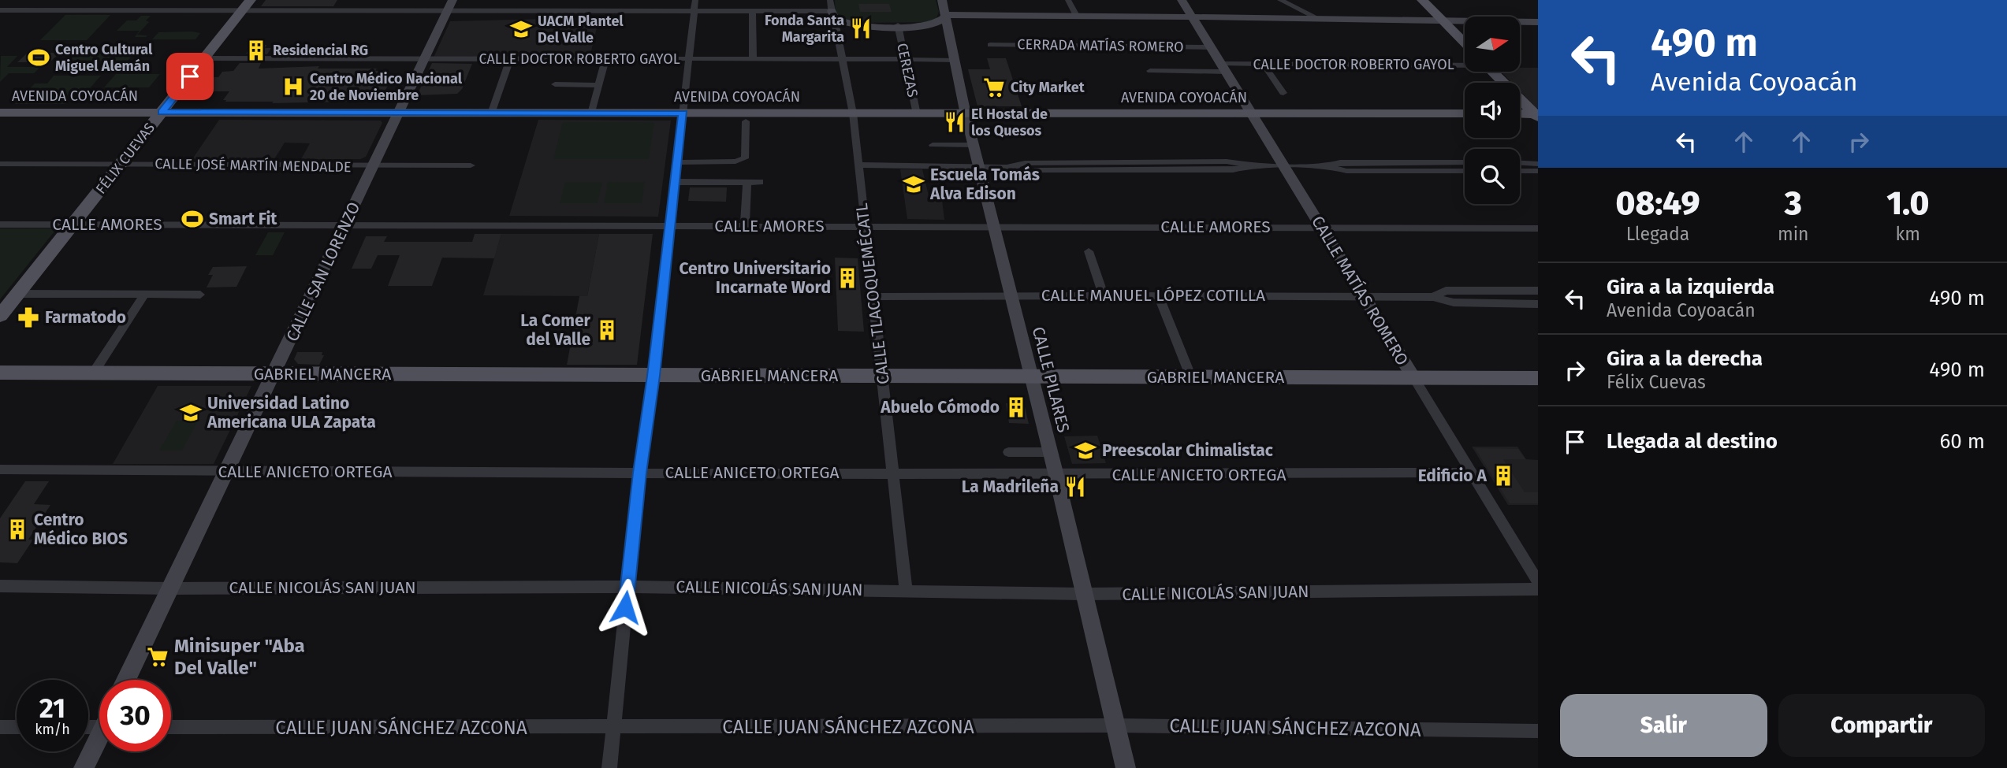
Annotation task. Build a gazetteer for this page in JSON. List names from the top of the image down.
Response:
{
  "streets": {
    "main road": ["AVENIDA COYOACÁN", "FÉLIX CUEVAS", "GABRIEL MANCERA"],
    "street": [
      "CERRADA MATÍAS ROMERO",
      "CALLE DOCTOR ROBERTO GAYOL",
      "CEREZAS",
      "CALLE JOSÉ MARTÍN MENDALDE",
      "CALLE AMORES",
      "CALLE SAN LORENZO",
      "CALLE MATÍAS ROMERO",
      "CALLE TLACOQUEMÉCATL",
      "CALLE MANUEL LÓPEZ COTILLA",
      "CALLE PILARES",
      "CALLE ANICETO ORTEGA",
      "CALLE NICOLÁS SAN JUAN",
      "CALLE JUAN SÁNCHEZ AZCONA"
    ]
  },
  "crossings": [
    ["CERRADA MATÍAS ROMERO", "CALLE MATÍAS ROMERO"],
    ["CALLE DOCTOR ROBERTO GAYOL", "CEREZAS"],
    ["CALLE DOCTOR ROBERTO GAYOL", "FÉLIX CUEVAS"],
    ["CALLE DOCTOR ROBERTO GAYOL", "CALLE SAN LORENZO"],
    ["CALLE DOCTOR ROBERTO GAYOL", "CALLE MATÍAS ROMERO"],
    ["CALLE DOCTOR ROBERTO GAYOL", "CALLE TLACOQUEMÉCATL"],
    ["CALLE DOCTOR ROBERTO GAYOL", "CALLE PILARES"],
    ["CEREZAS", "AVENIDA COYOACÁN"],
    ["AVENIDA COYOACÁN", "FÉLIX CUEVAS"],
    ["AVENIDA COYOACÁN", "CALLE SAN LORENZO"],
    ["AVENIDA COYOACÁN", "CALLE MATÍAS ROMERO"],
    ["AVENIDA COYOACÁN", "CALLE TLACOQUEMÉCATL"],
    ["AVENIDA COYOACÁN", "CALLE PILARES"],
    ["FÉLIX CUEVAS", "CALLE JOSÉ MARTÍN MENDALDE"],
    ["FÉLIX CUEVAS", "CALLE AMORES"],
    ["CALLE JOSÉ MARTÍN MENDALDE", "CALLE SAN LORENZO"],
    ["CALLE AMORES", "CALLE SAN LORENZO"],
    ["CALLE AMORES", "CALLE MATÍAS ROMERO"],
    ["CALLE AMORES", "CALLE TLACOQUEMÉCATL"],
    ["CALLE AMORES", "CALLE PILARES"],
    ["CALLE SAN LORENZO", "GABRIEL MANCERA"],
    ["CALLE SAN LORENZO", "CALLE ANICETO ORTEGA"],
    ["CALLE SAN LORENZO", "CALLE NICOLÁS SAN JUAN"],
    ["CALLE MATÍAS ROMERO", "CALLE MANUEL LÓPEZ COTILLA"],
    ["CALLE MATÍAS ROMERO", "GABRIEL MANCERA"],
    ["CALLE MATÍAS ROMERO", "CALLE ANICETO ORTEGA"],
    ["CALLE TLACOQUEMÉCATL", "CALLE MANUEL LÓPEZ COTILLA"],
    ["CALLE TLACOQUEMÉCATL", "GABRIEL MANCERA"],
    ["CALLE TLACOQUEMÉCATL", "CALLE ANICETO ORTEGA"],
    ["CALLE TLACOQUEMÉCATL", "CALLE NICOLÁS SAN JUAN"],
    ["CALLE MANUEL LÓPEZ COTILLA", "CALLE PILARES"],
    ["GABRIEL MANCERA", "CALLE PILARES"],
    ["CALLE PILARES", "CALLE ANICETO ORTEGA"],
    ["CALLE PILARES", "CALLE NICOLÁS SAN JUAN"],
    ["CALLE PILARES", "CALLE JUAN SÁNCHEZ AZCONA"]
  ],
  "places": {
    "restaurant": ["Fonda Santa Margarita", "El Hostal de los Quesos", "La Madrileña"],
    "school or university": [
      "UACM Plantel Del Valle",
      "Escuela Tomás Alva Edison",
      "Universidad Latino Americana ULA Zapata",
      "Preescolar Chimalistac"
    ],
    "building": [
      "Residencial RG",
      "Centro Universitario Incarnate Word",
      "La Comer del Valle",
      "Abuelo Cómodo",
      "Edificio A",
      "Centro Médico BIOS"
    ],
    "sports": ["Centro Cultural Miguel Alemán", "Smart Fit"],
    "hospital": ["Centro Médico Nacional 20 de Noviembre"],
    "supermarket": ["City Market", "Minisuper \"Aba Del Valle\""],
    "pharmacy": ["Farmatodo"]
  },
  "north": "right",
  "page": {
    "turn": ["490 m", "Avenida Coyoacán"],
    "eta": [
      "08:49",
      "Llegada",
      "3",
      "min",
      "1.0",
      "km"
    ],
    "list": [
      {
        "name": "Gira a la izquierda",
        "note": "Avenida Coyoacán",
        "value": "490 m"
      },
      {
        "name": "Gira a la derecha",
        "note": "Félix Cuevas",
        "value": "490 m"
      },
      {
        "name": "Llegada al destino",
        "value": "60 m"
      }
    ],
    "speed": "21 km/h",
    "limit": "30",
    "buttons": ["Salir", "Compartir"]
  }
}
